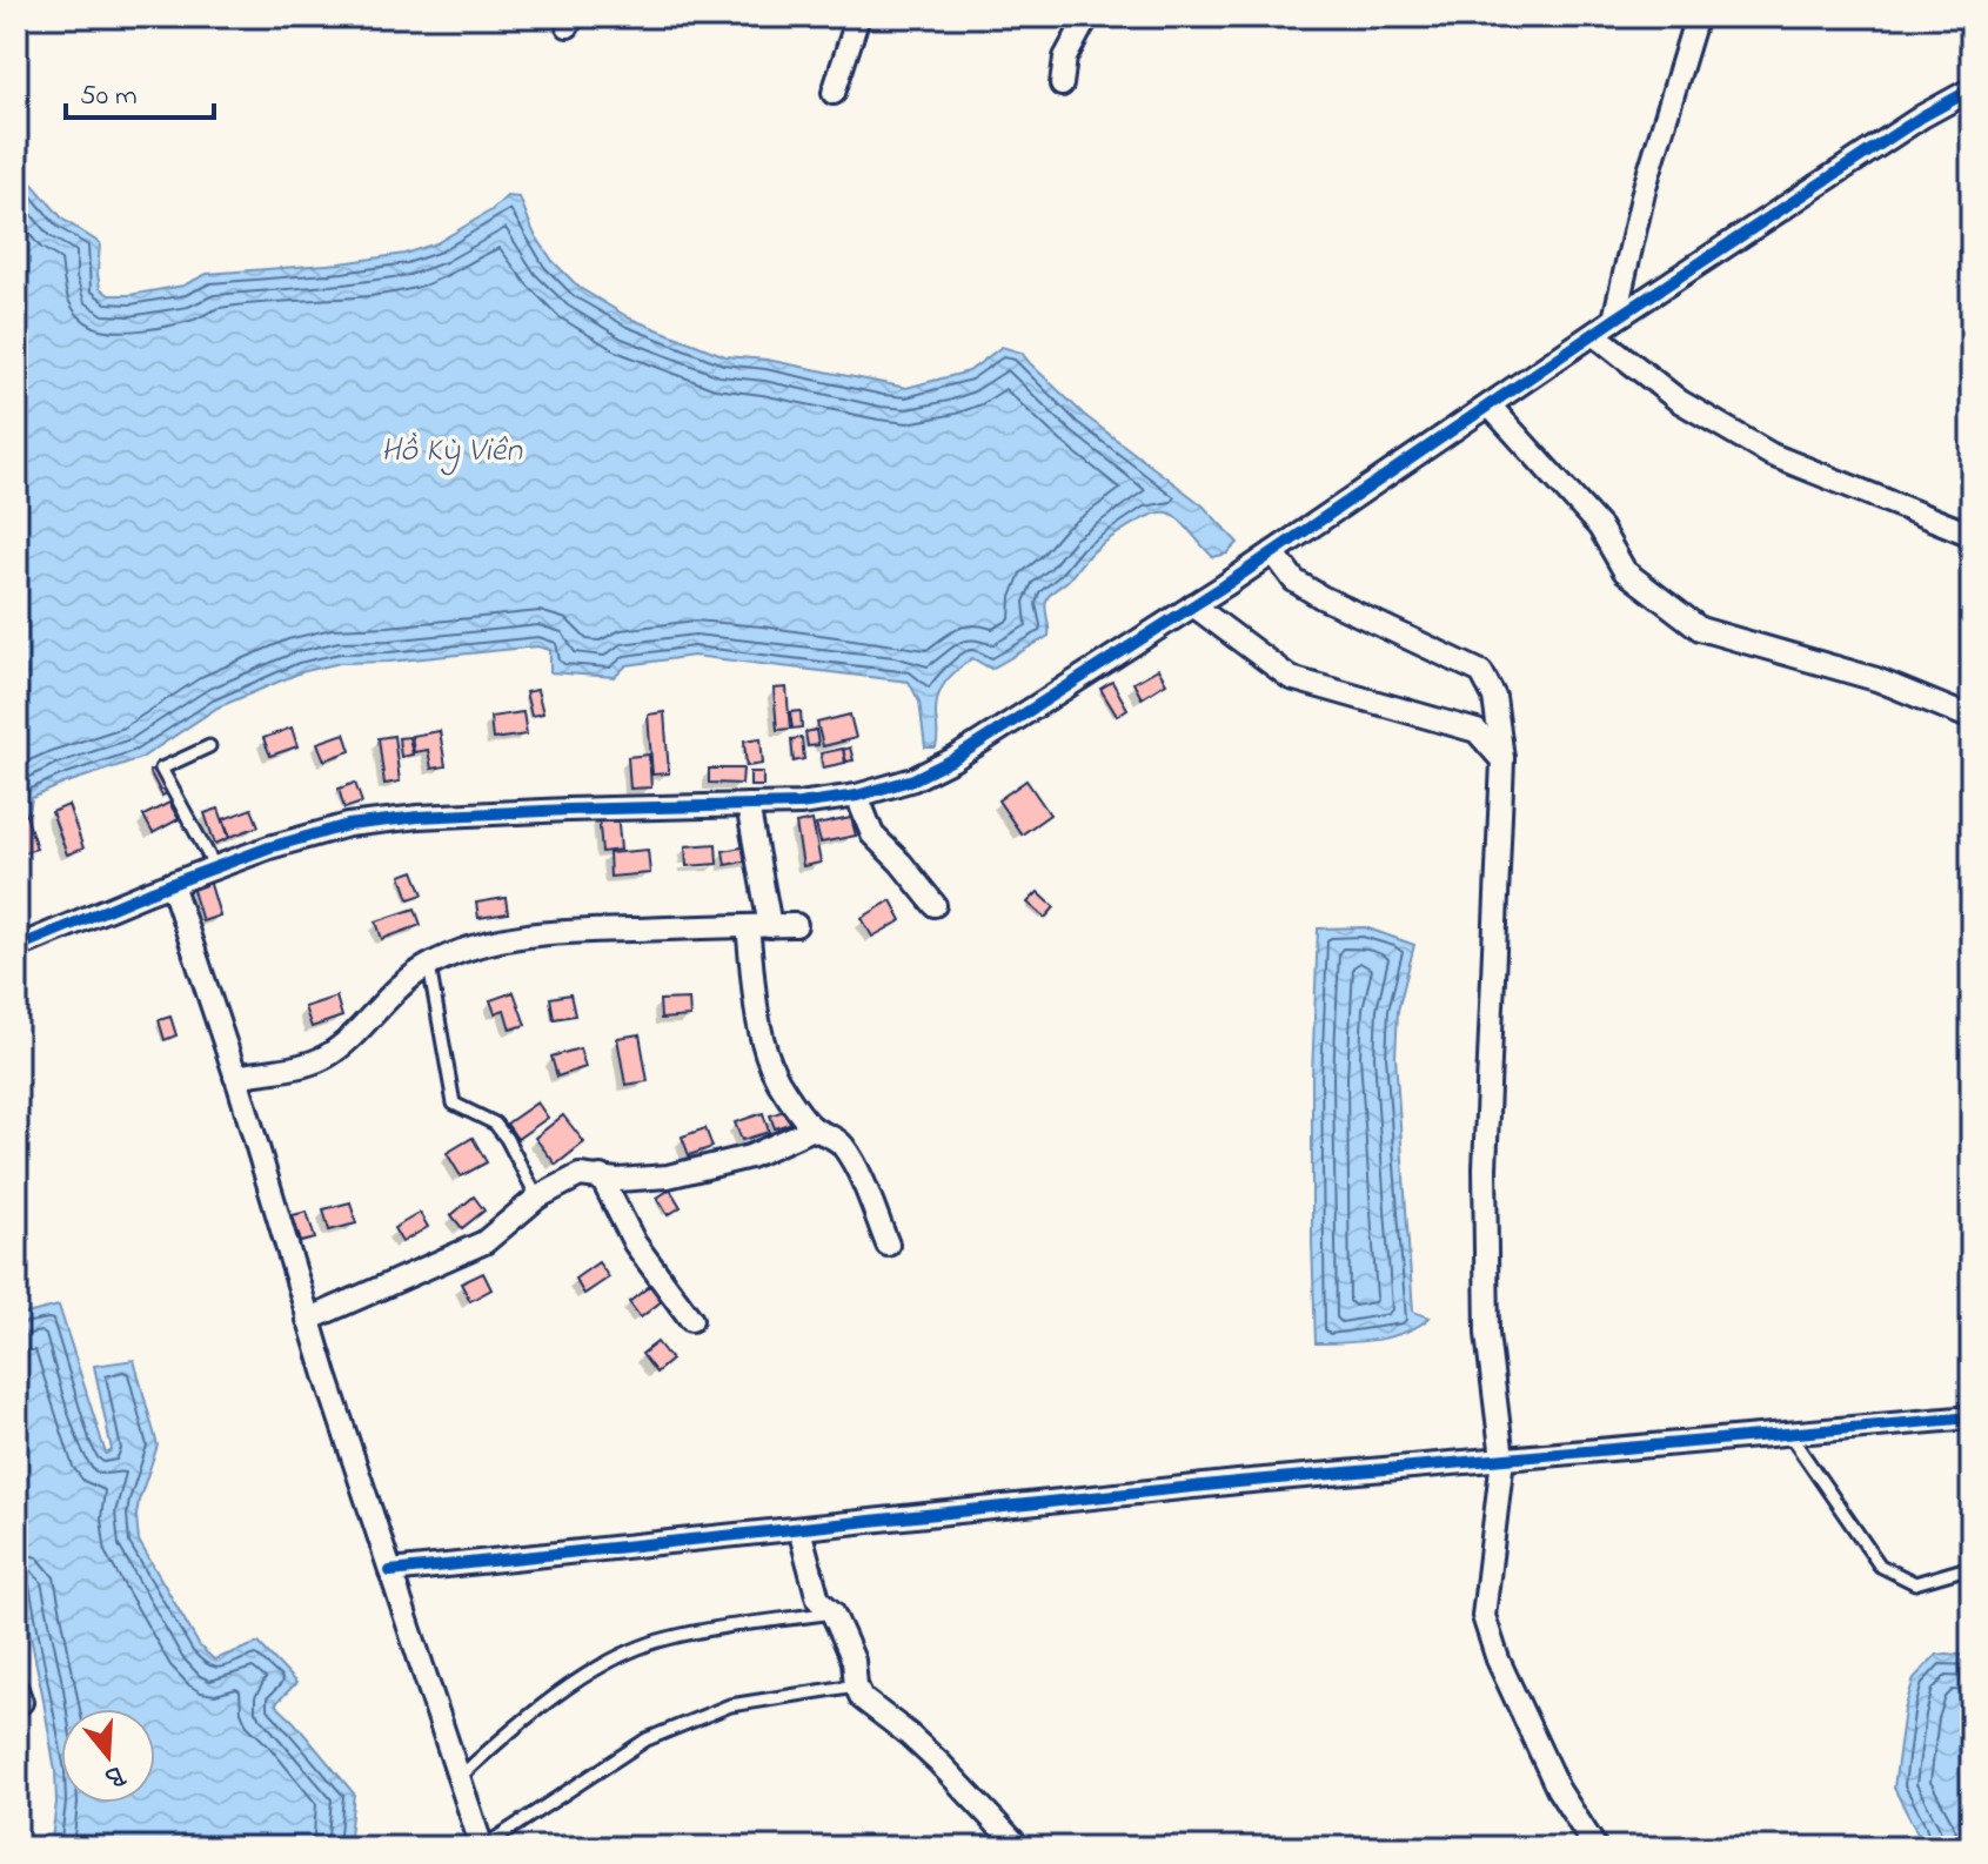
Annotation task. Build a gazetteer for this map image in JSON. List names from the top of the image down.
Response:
{
  "water": ["Hồ Kỳ Viên"],
  "scale_bar": "50 m",
  "north": "bottom"
}
